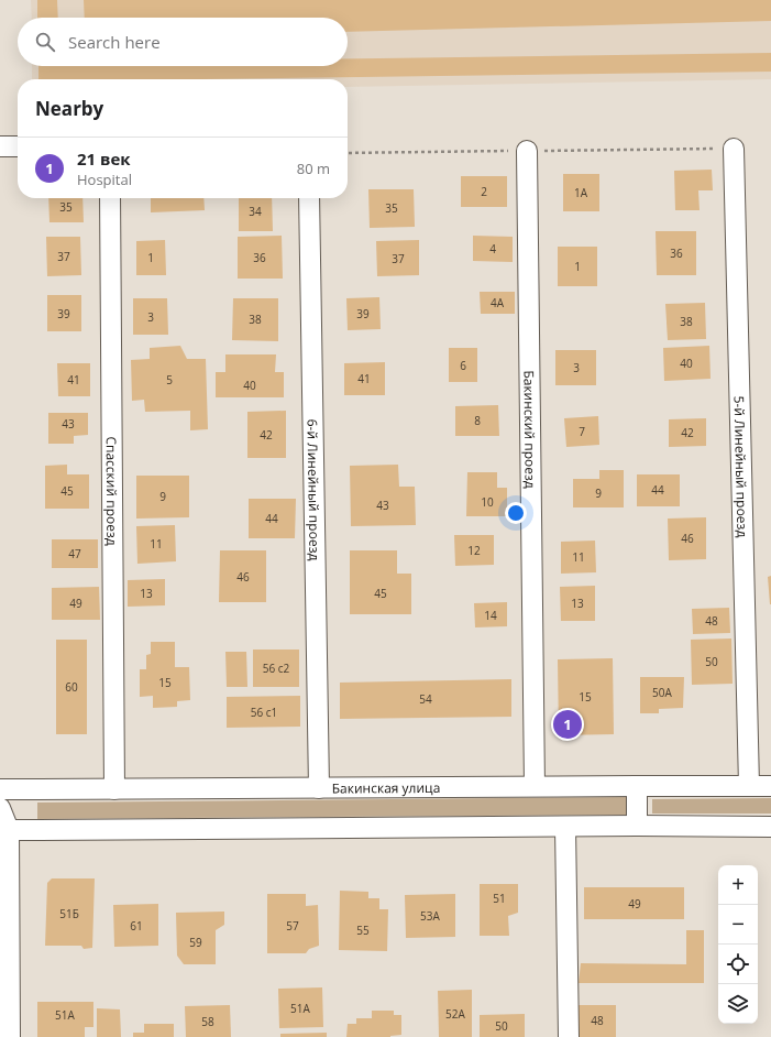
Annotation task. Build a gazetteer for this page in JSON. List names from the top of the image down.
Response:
{
  "streets": {
    "street": [
      "Бакинский проезд",
      "5-й Линейный проезд",
      "6-й Линейный проезд",
      "Спасский проезд",
      "Бакинская улица"
    ]
  },
  "crossings": [
    ["Бакинский проезд", "Бакинская улица"],
    ["5-й Линейный проезд", "Бакинская улица"],
    ["6-й Линейный проезд", "Бакинская улица"],
    ["Спасский проезд", "Бакинская улица"]
  ],
  "house_numbers": [
    "2",
    "1А",
    "35",
    "35",
    "34",
    "4",
    "36",
    "37",
    "1",
    "36",
    "37",
    "1",
    "4А",
    "39",
    "39",
    "3",
    "38",
    "38",
    "40",
    "6",
    "3",
    "41",
    "41",
    "5",
    "40",
    "8",
    "43",
    "7",
    "42",
    "42",
    "44",
    "45",
    "9",
    "9",
    "10",
    "43",
    "44",
    "46",
    "11",
    "12",
    "47",
    "11",
    "46",
    "13",
    "45",
    "49",
    "13",
    "14",
    "48",
    "50",
    "56 с2",
    "15",
    "60",
    "50А",
    "15",
    "54",
    "56 с1",
    "51",
    "49",
    "51Б",
    "53А",
    "61",
    "57",
    "55",
    "59",
    "51А",
    "52А",
    "51А",
    "48",
    "58",
    "50"
  ],
  "page": {
    "search": "Search here",
    "heading": "Nearby",
    "list": [
      {
        "mark": "1",
        "name": "21 век",
        "note": "Hospital",
        "value": "80 m"
      }
    ],
    "pins": "1",
    "map_buttons": ["+", "−"]
  }
}
